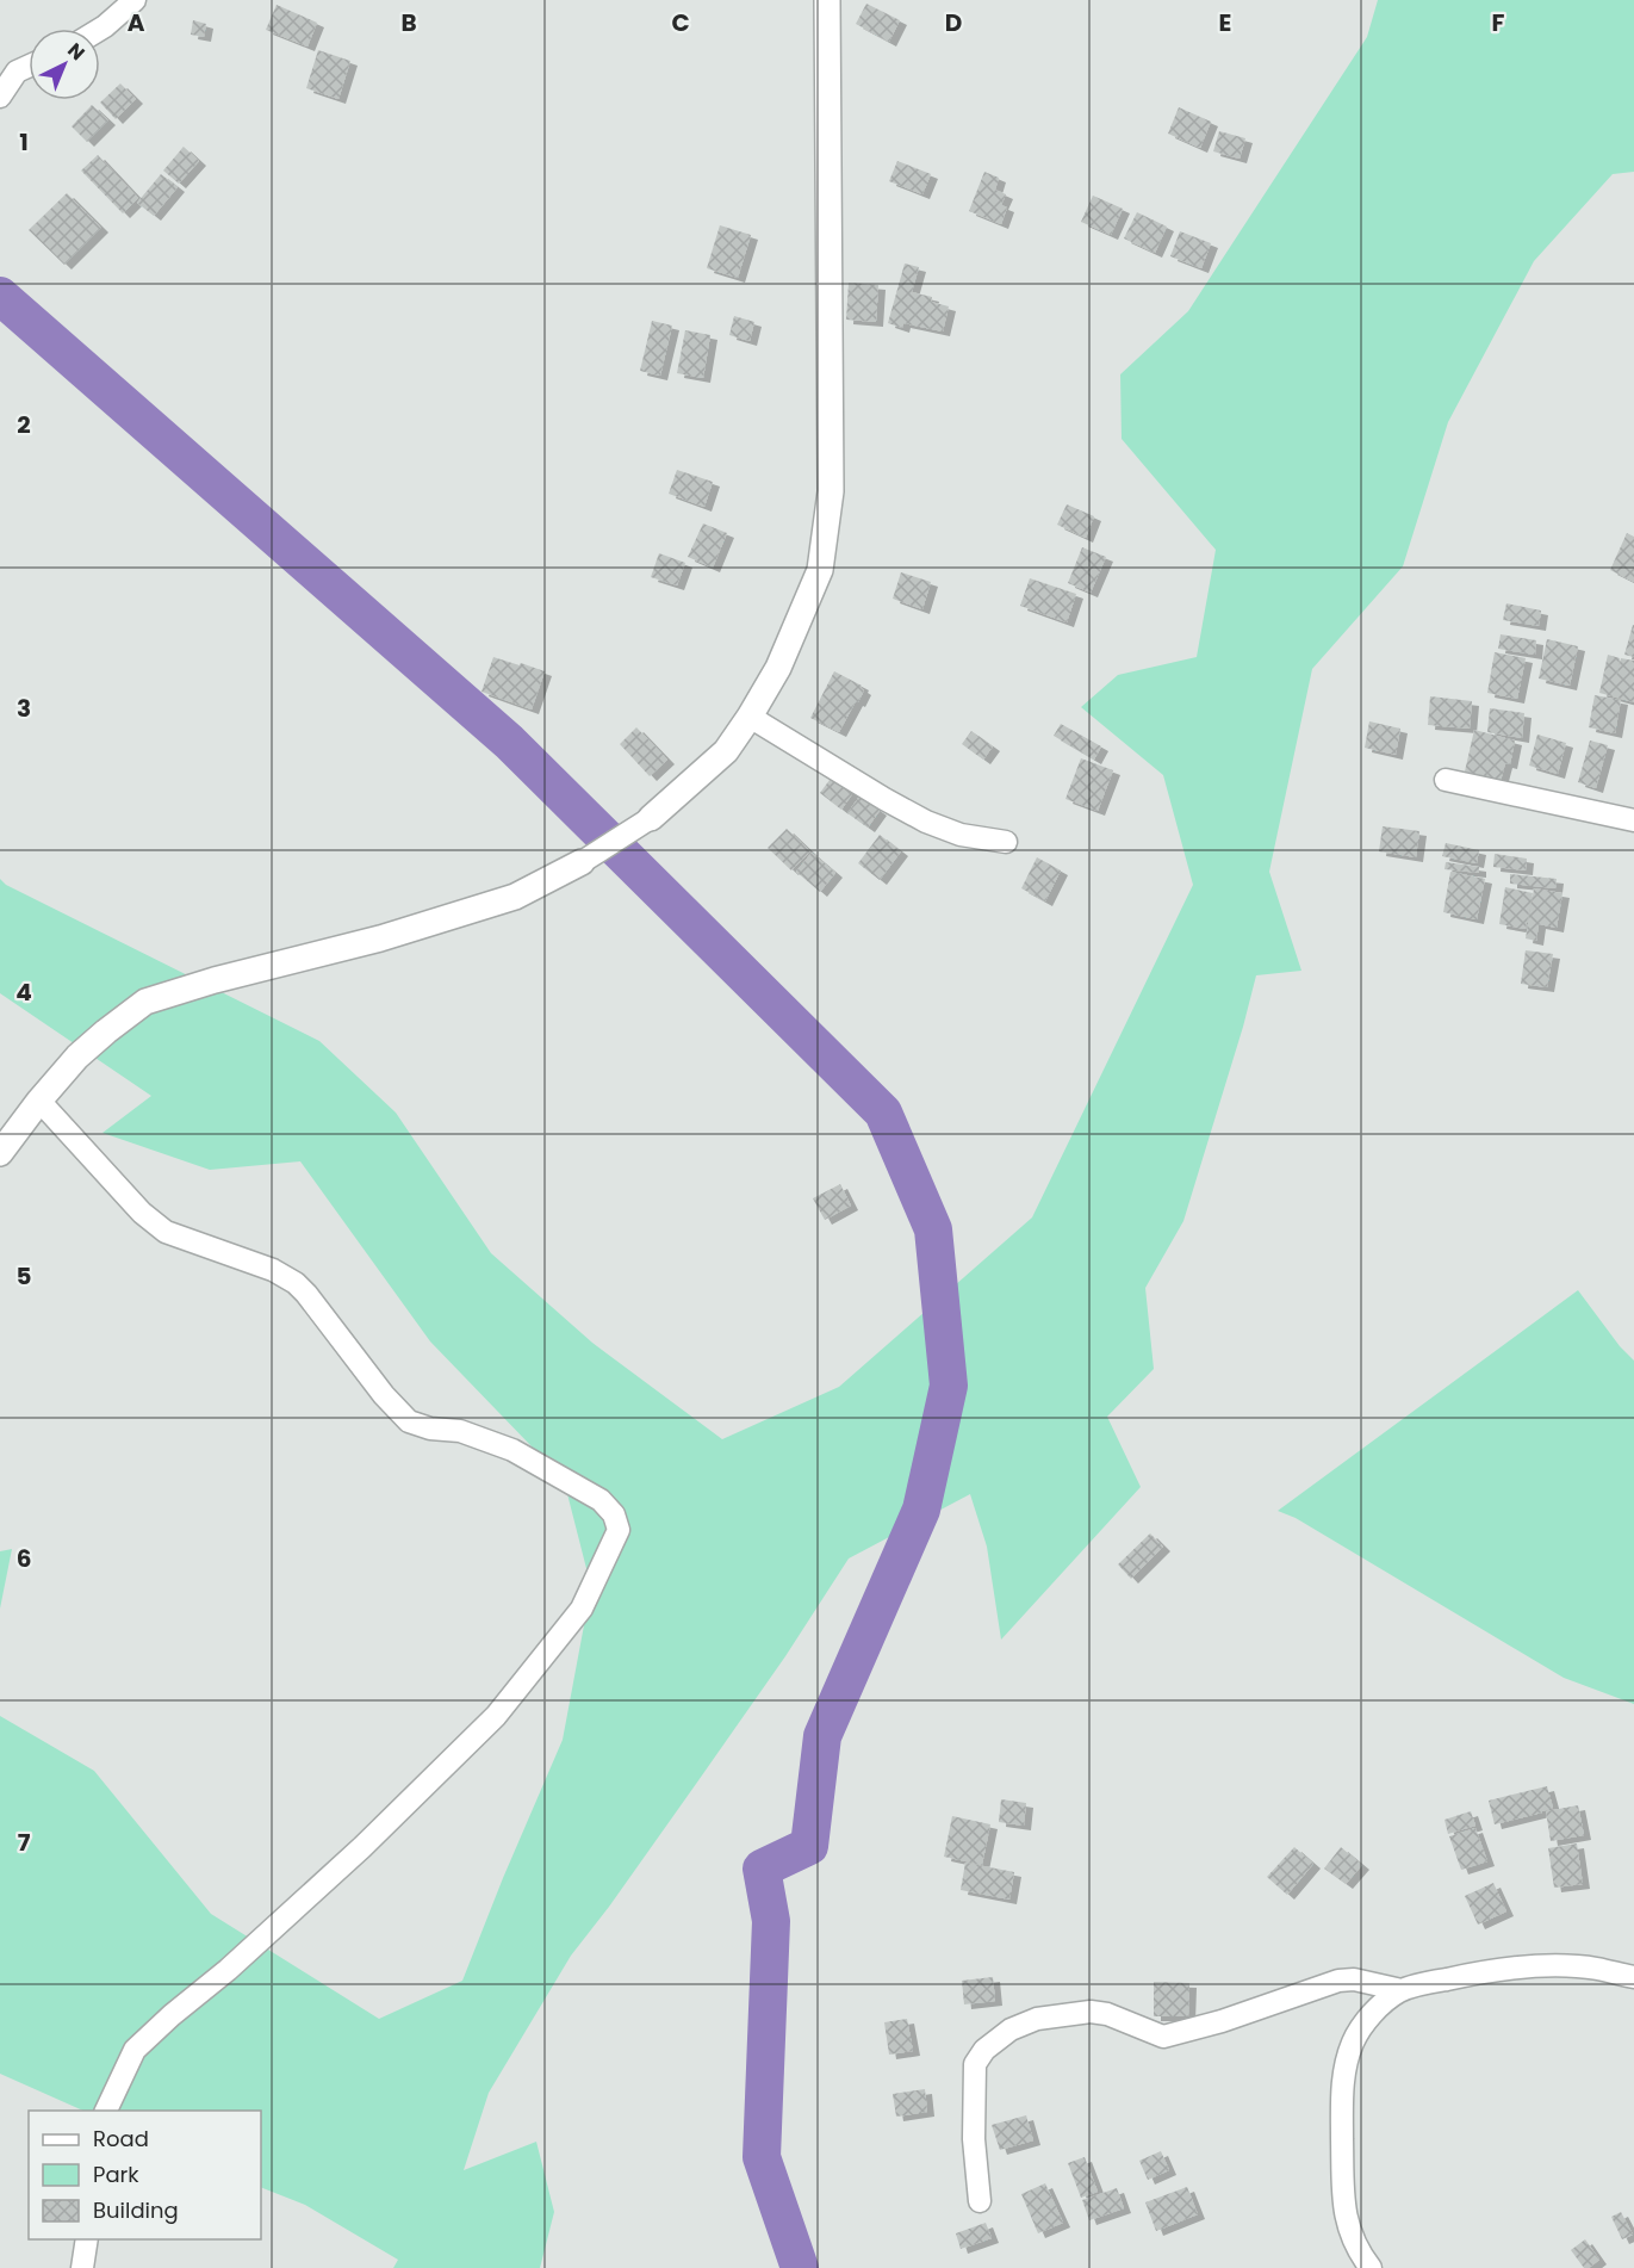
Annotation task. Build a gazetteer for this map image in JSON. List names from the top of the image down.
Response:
{
  "legend": ["Road", "Park", "Building"],
  "north": "top right",
  "grid": {
    "columns": [
      "A",
      "B",
      "C",
      "D",
      "E",
      "F"
    ],
    "rows": [
      "1",
      "2",
      "3",
      "4",
      "5",
      "6",
      "7"
    ]
  }
}
